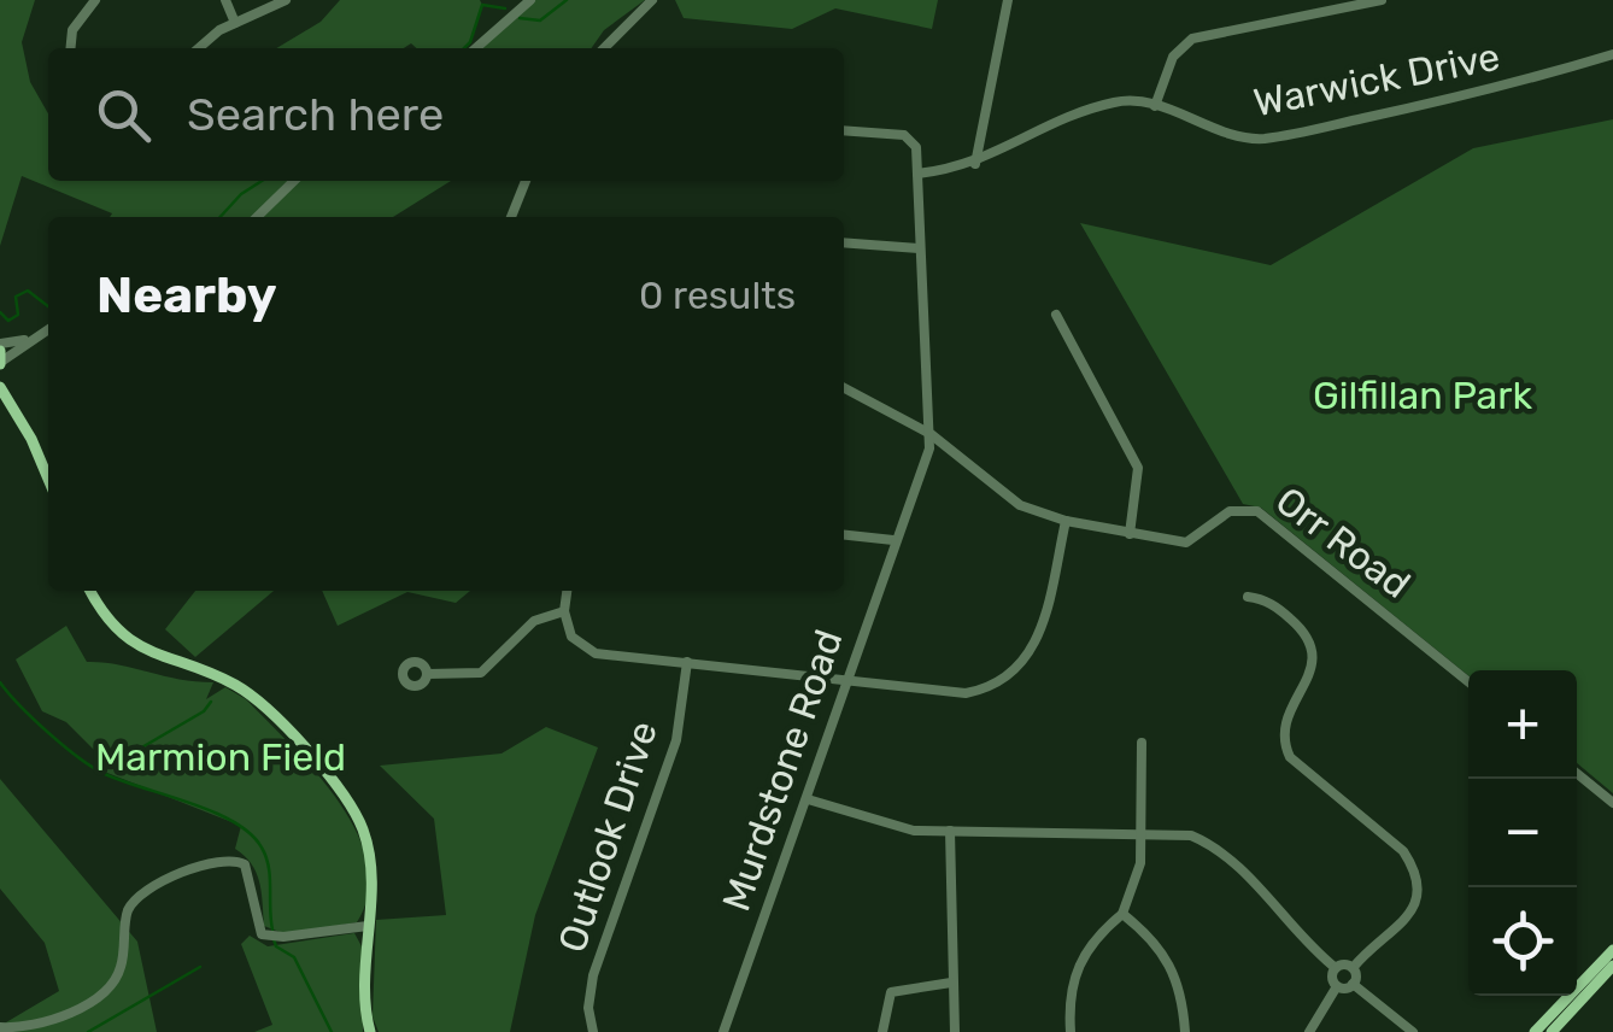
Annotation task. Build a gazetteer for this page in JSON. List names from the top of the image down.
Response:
{
  "streets": {
    "street": [
      "Warwick Drive",
      "Orr Road",
      "Murdstone Road",
      "Outlook Drive"
    ]
  },
  "crossings": [
    ["Warwick Drive", "Murdstone Road"],
    ["Orr Road", "Murdstone Road"]
  ],
  "parks": ["Gilfillan Park", "Marmion Field"],
  "page": {
    "search": "Search here",
    "heading": ["Nearby", "0 results"],
    "map_buttons": ["+", "−"]
  }
}
